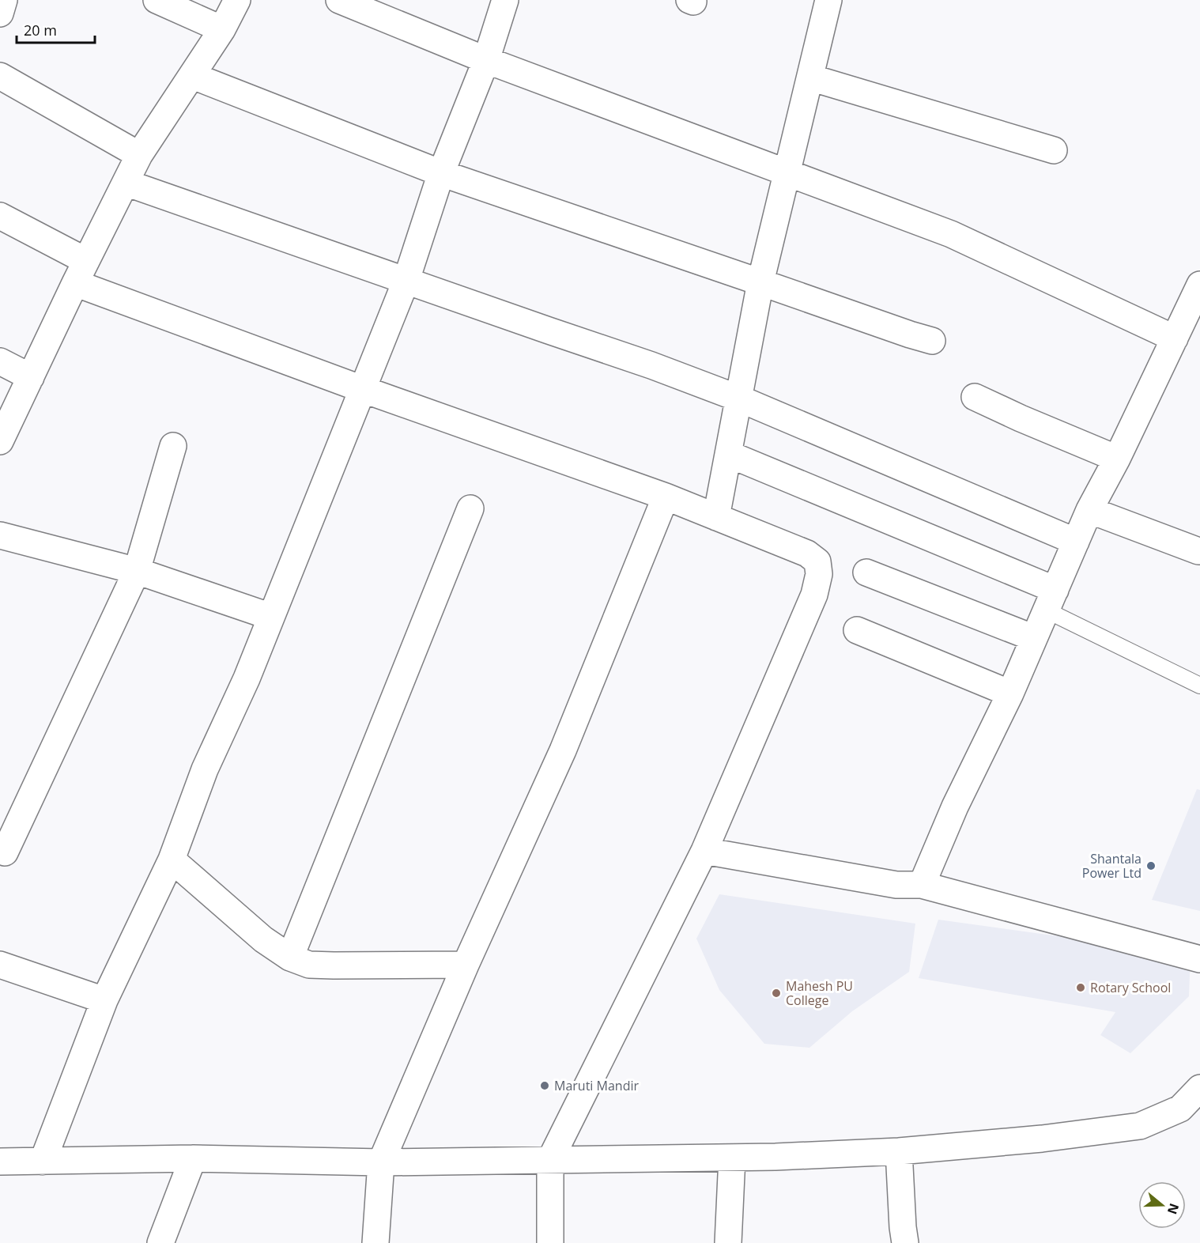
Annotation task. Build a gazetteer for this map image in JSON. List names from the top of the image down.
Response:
{
  "places": [
    "Shantala Power Ltd",
    "Rotary School",
    "Mahesh PU College",
    "Maruti Mandir"
  ],
  "scale_bar": "20 m",
  "north": "right"
}
